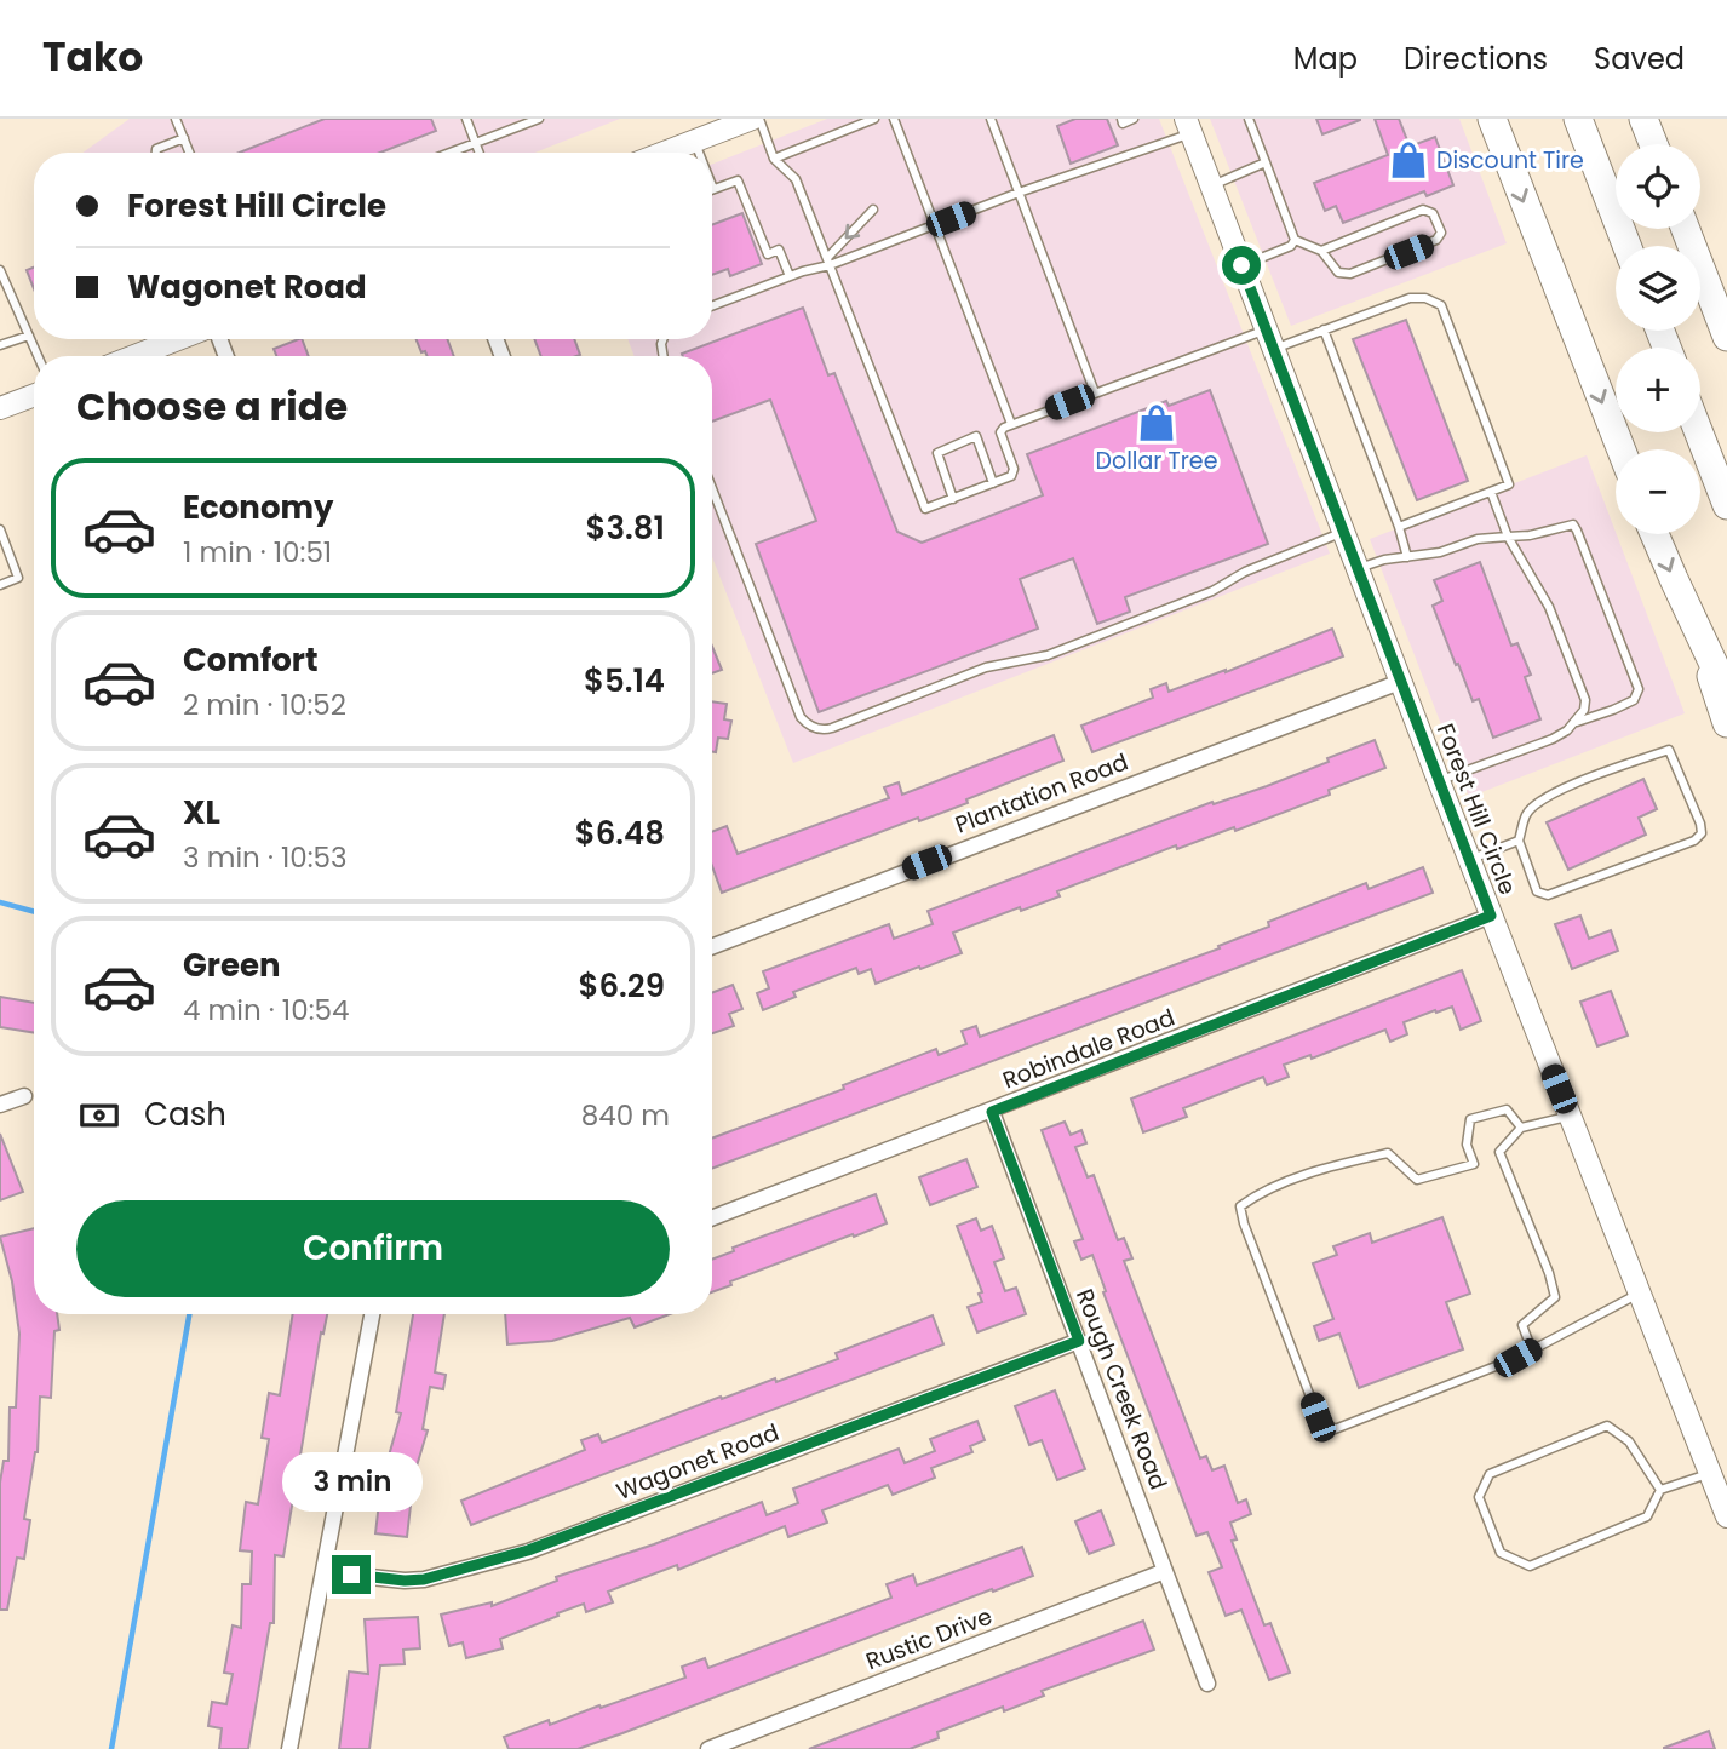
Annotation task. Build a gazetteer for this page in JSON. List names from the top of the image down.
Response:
{
  "streets": {
    "street": [
      "Plantation Road",
      "Forest Hill Circle",
      "Robindale Road",
      "Rough Creek Road",
      "Wagonet Road",
      "Rustic Drive"
    ]
  },
  "crossings": [
    ["Plantation Road", "Forest Hill Circle"],
    ["Forest Hill Circle", "Robindale Road"],
    ["Robindale Road", "Rough Creek Road"],
    ["Rough Creek Road", "Wagonet Road"],
    ["Rough Creek Road", "Rustic Drive"]
  ],
  "places": {
    "shop": ["Discount Tire", "Dollar Tree"]
  },
  "page": {
    "header": "Tako",
    "nav": ["Map", "Directions", "Saved"],
    "map_buttons": ["+", "−"],
    "banner": ["Forest Hill Circle", "Wagonet Road"],
    "heading": "Choose a ride",
    "list": [
      {
        "name": "Economy",
        "note": "1 min · 10:51",
        "value": "$3.81"
      },
      {
        "name": "Comfort",
        "note": "2 min · 10:52",
        "value": "$5.14"
      },
      {
        "name": "XL",
        "note": "3 min · 10:53",
        "value": "$6.48"
      },
      {
        "name": "Green",
        "note": "4 min · 10:54",
        "value": "$6.29"
      }
    ],
    "pay": ["Cash", "840 m"],
    "buttons": "Confirm",
    "bubble": "3 min"
  }
}
